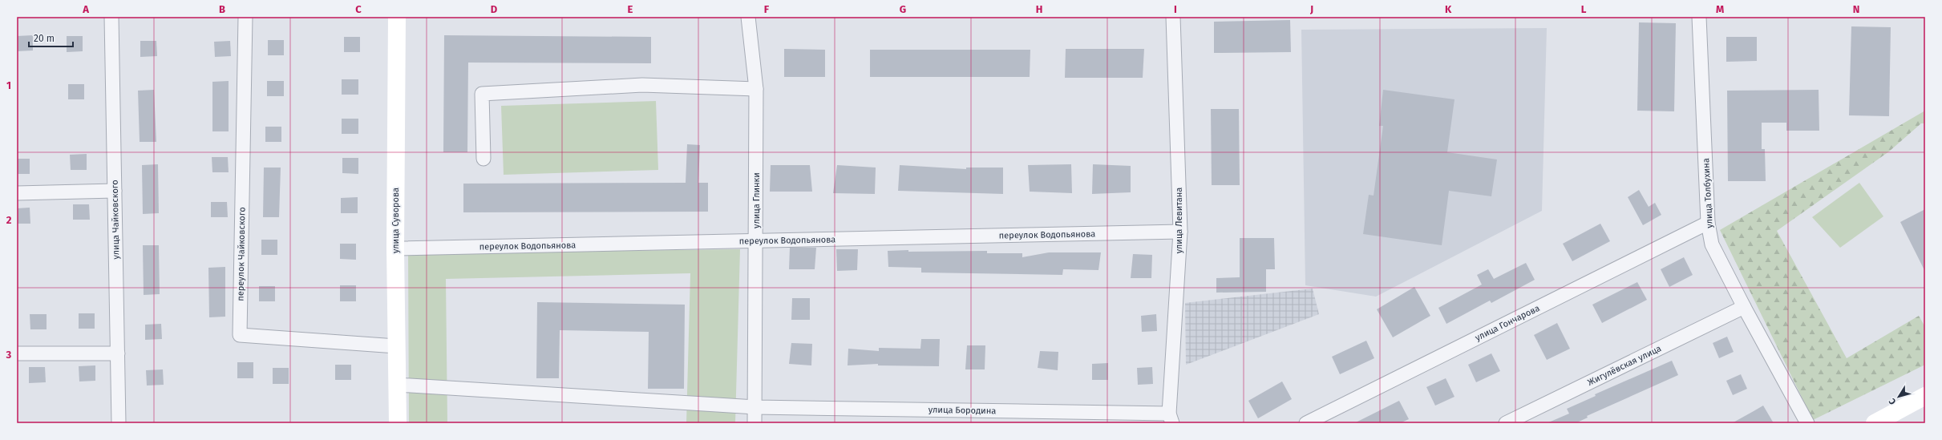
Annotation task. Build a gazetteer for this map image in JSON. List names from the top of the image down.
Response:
{
  "streets": {
    "street": [
      "улица Толбухина",
      "улица Глинки",
      "улица Чайковского",
      "улица Суворова",
      "улица Левитана",
      "переулок Водопьянова",
      "переулок Чайковского",
      "улица Гончарова",
      "Жигулёвская улица",
      "улица Бородина"
    ]
  },
  "crossings": [
    ["улица Толбухина", "улица Гончарова"],
    ["улица Толбухина", "Жигулёвская улица"],
    ["улица Глинки", "переулок Водопьянова"],
    ["улица Глинки", "улица Бородина"],
    ["улица Суворова", "переулок Водопьянова"],
    ["улица Суворова", "переулок Чайковского"],
    ["улица Суворова", "улица Бородина"],
    ["улица Левитана", "переулок Водопьянова"],
    ["улица Левитана", "улица Бородина"]
  ],
  "scale_bar": "20 m",
  "north": "bottom left",
  "grid": {
    "columns": [
      "A",
      "B",
      "C",
      "D",
      "E",
      "F",
      "G",
      "H",
      "I",
      "J",
      "K",
      "L",
      "M",
      "N"
    ],
    "rows": ["1", "2", "3"]
  }
}
